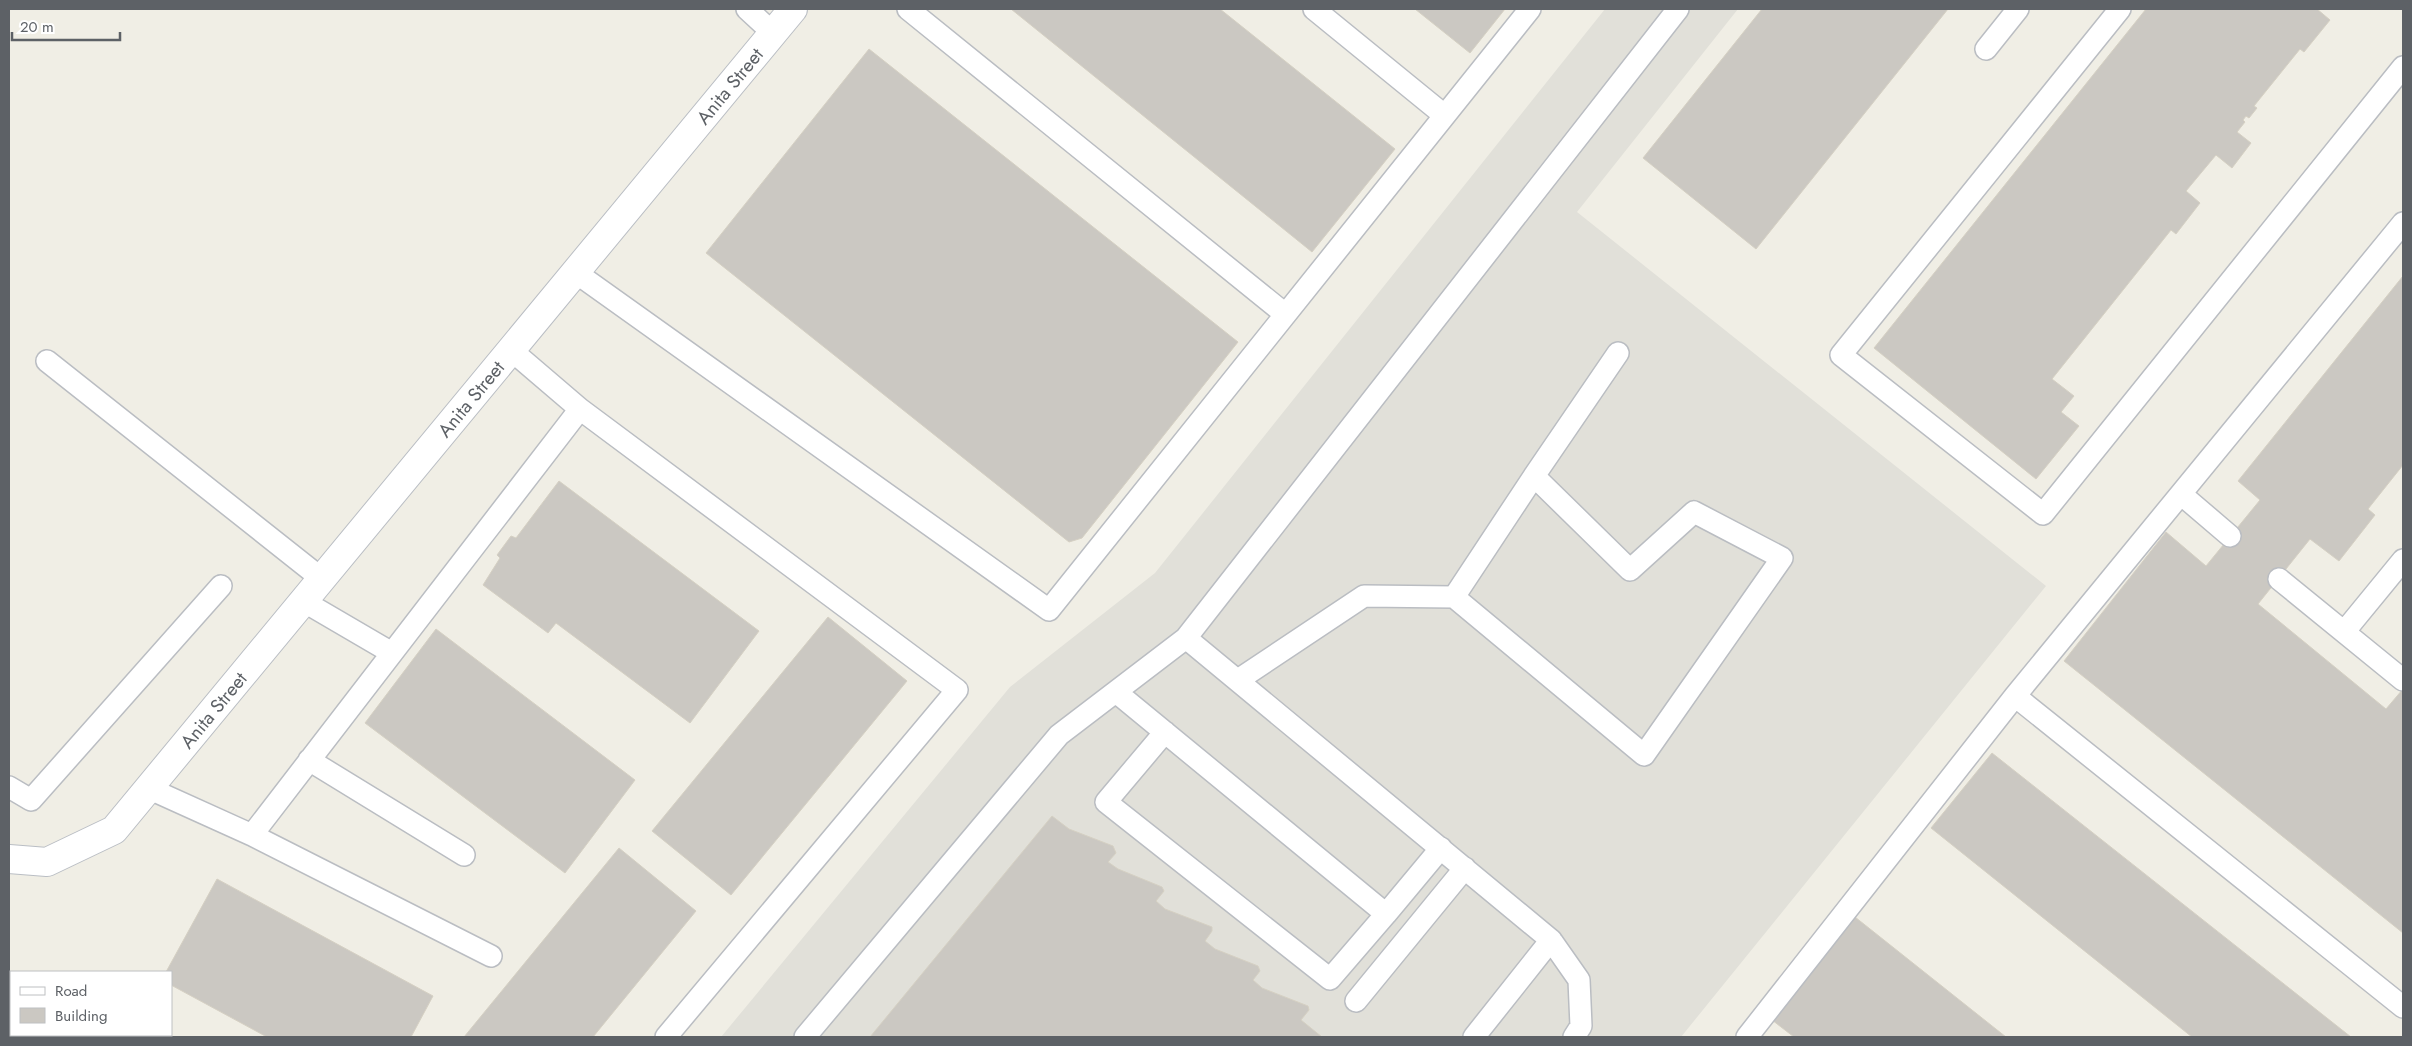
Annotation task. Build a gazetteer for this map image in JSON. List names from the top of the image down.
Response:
{
  "streets": {
    "street": ["Anita Street"]
  },
  "legend": ["Road", "Building"],
  "scale_bar": "20 m"
}
